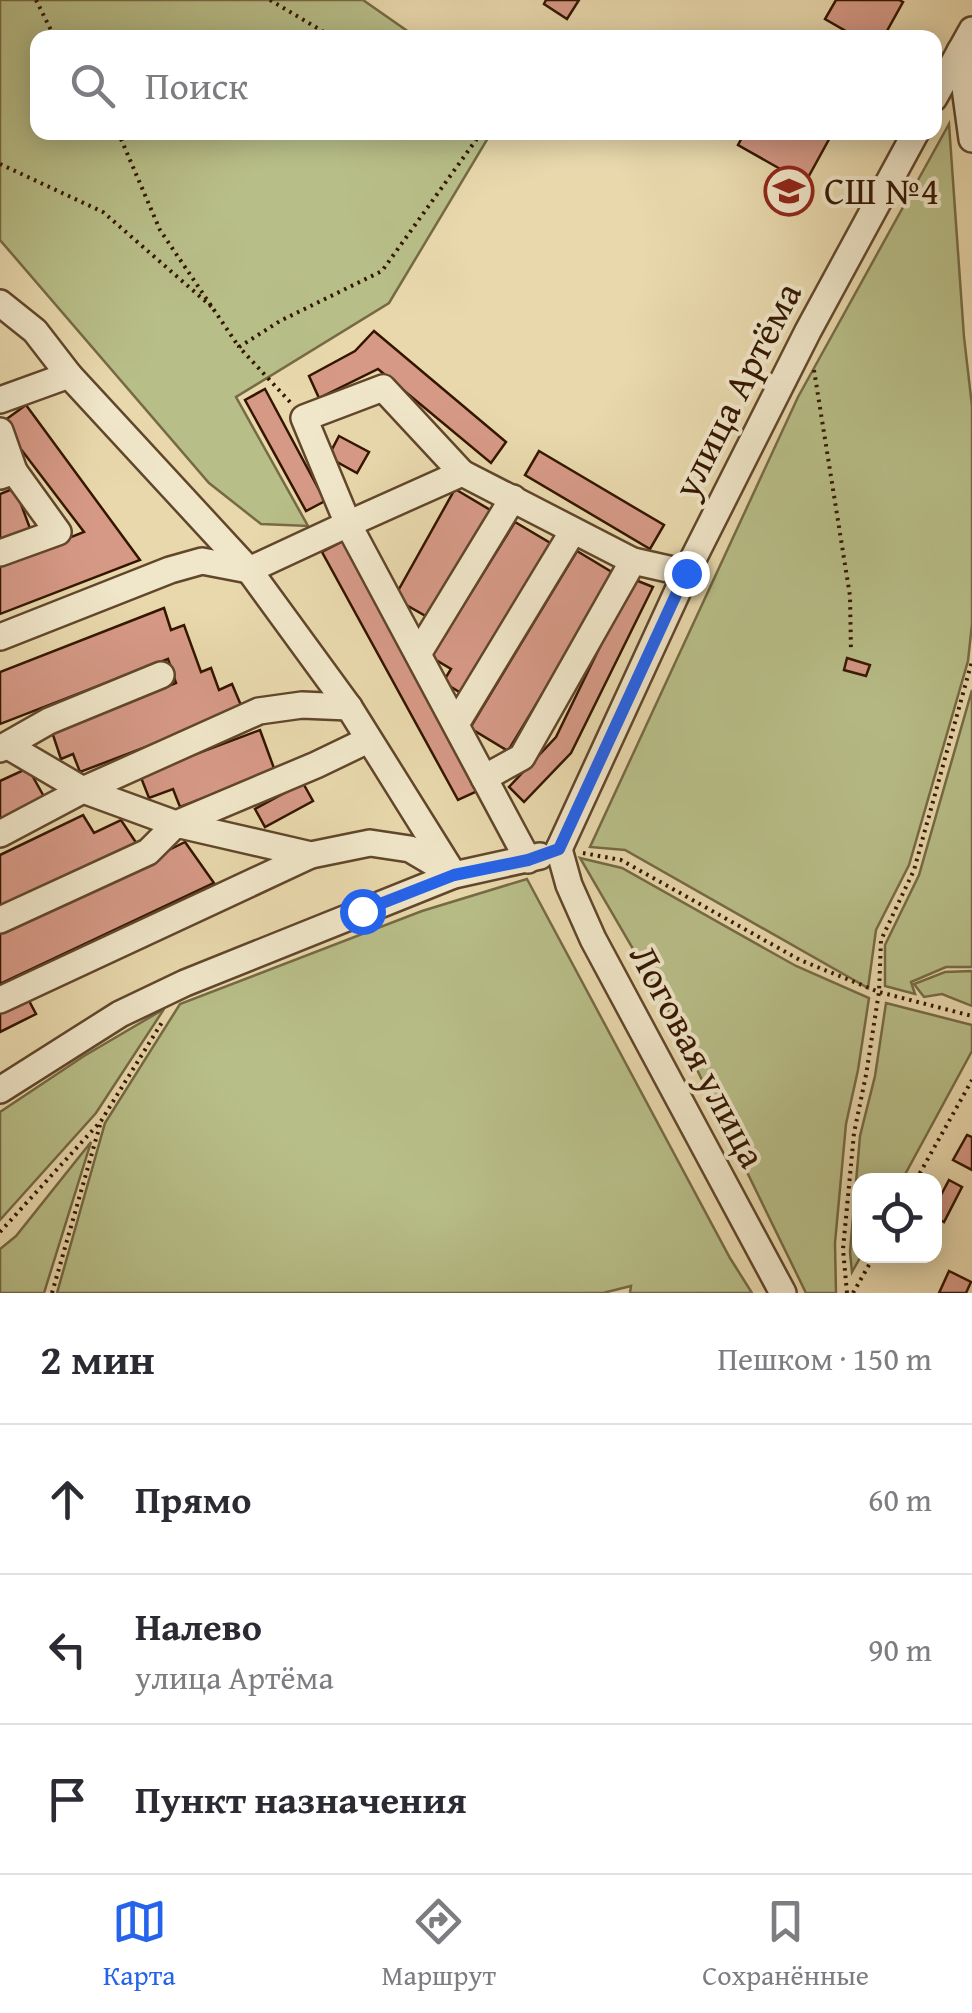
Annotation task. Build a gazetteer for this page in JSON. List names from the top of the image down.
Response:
{
  "streets": {
    "street": ["улица Артёма", "Логовая улица"]
  },
  "crossings": [
    ["улица Артёма", "Логовая улица"]
  ],
  "places": {
    "school or university": ["СШ №4"]
  },
  "page": {
    "search": "Поиск",
    "heading": ["2 мин", "Пешком · 150 m"],
    "list": [
      ["Прямо", "60 m"],
      ["Налево", "улица Артёма", "90 m"],
      "Пункт назначения"
    ],
    "nav": ["Карта", "Маршрут", "Сохранённые"]
  }
}
